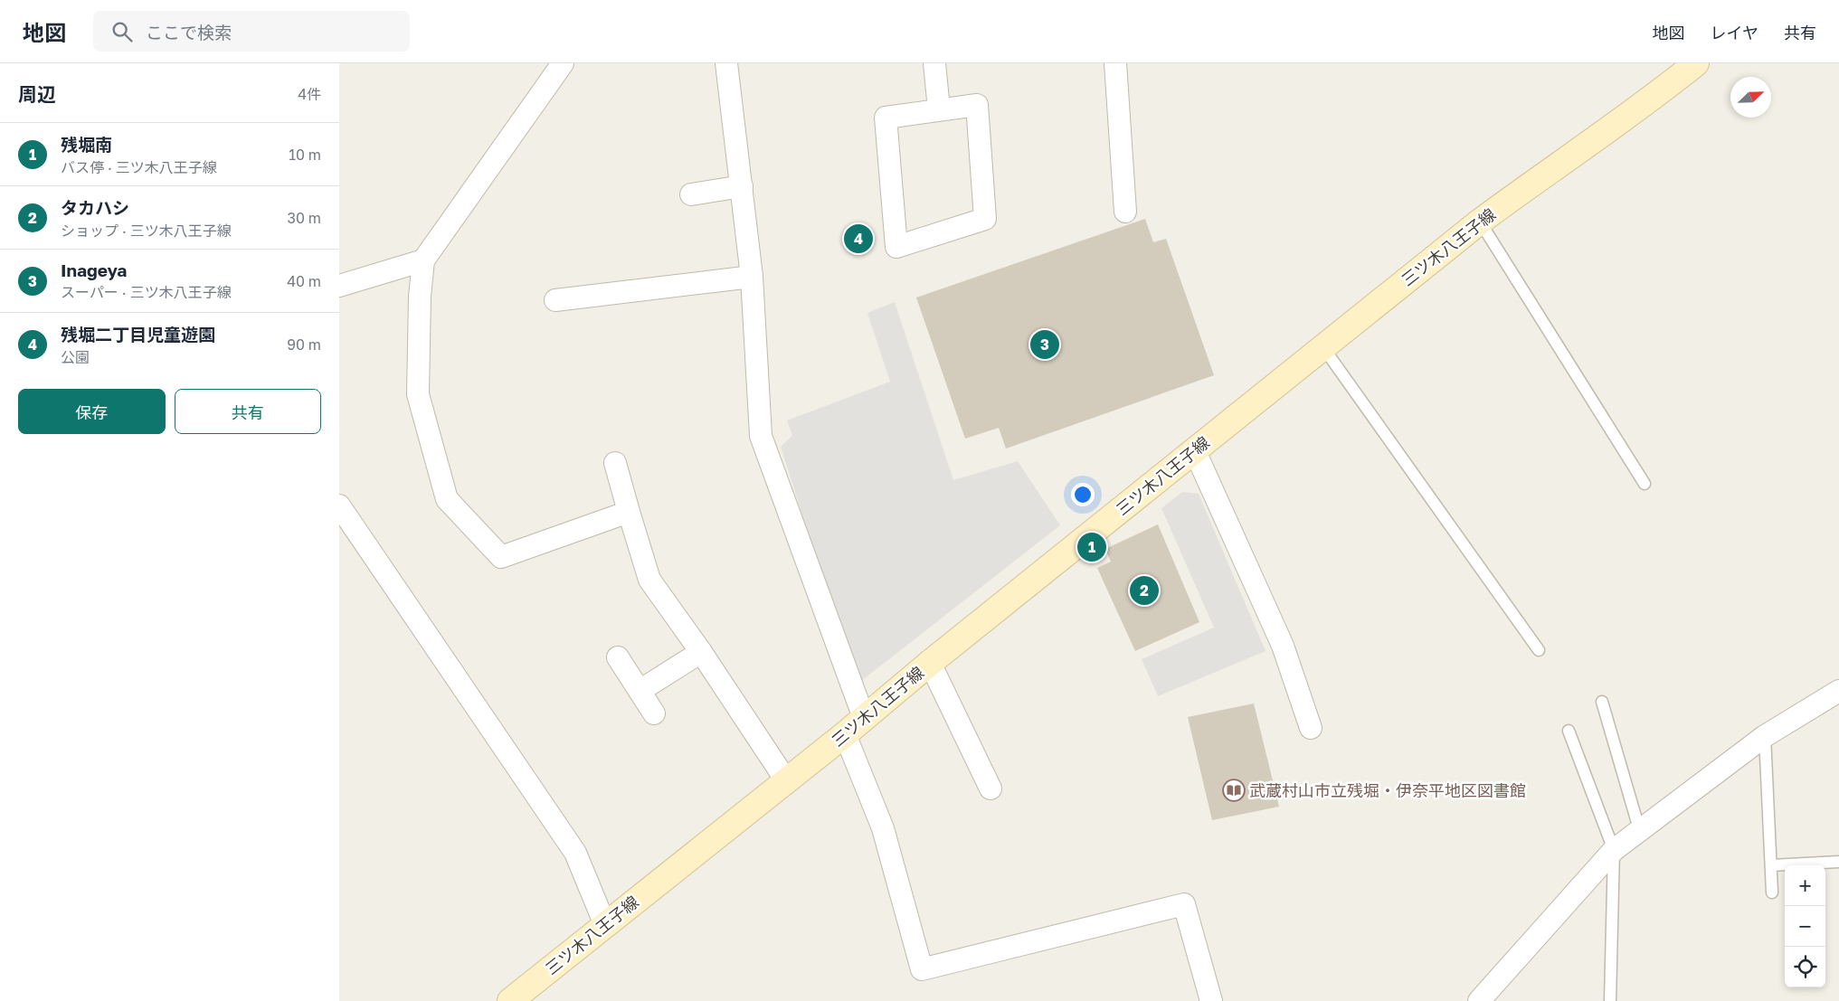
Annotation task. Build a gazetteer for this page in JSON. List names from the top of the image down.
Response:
{
  "streets": {
    "main road": ["三ツ木八王子線"]
  },
  "places": {
    "library": ["武蔵村山市立残堀・伊奈平地区図書館"]
  },
  "north": "top right",
  "page": {
    "header": "地図",
    "search": "ここで検索",
    "nav": ["地図", "レイヤ", "共有"],
    "heading": ["周辺", "4件"],
    "list": [
      {
        "mark": "1",
        "name": "残堀南",
        "note": "バス停 · 三ツ木八王子線",
        "value": "10 m"
      },
      {
        "mark": "2",
        "name": "タカハシ",
        "note": "ショップ · 三ツ木八王子線",
        "value": "30 m"
      },
      {
        "mark": "3",
        "name": "Inageya",
        "note": "スーパー · 三ツ木八王子線",
        "value": "40 m"
      },
      {
        "mark": "4",
        "name": "残堀二丁目児童遊園",
        "note": "公園",
        "value": "90 m"
      }
    ],
    "pins": [
      "4",
      "3",
      "1",
      "2"
    ],
    "buttons": ["保存", "共有"],
    "map_buttons": ["+", "−"]
  }
}
